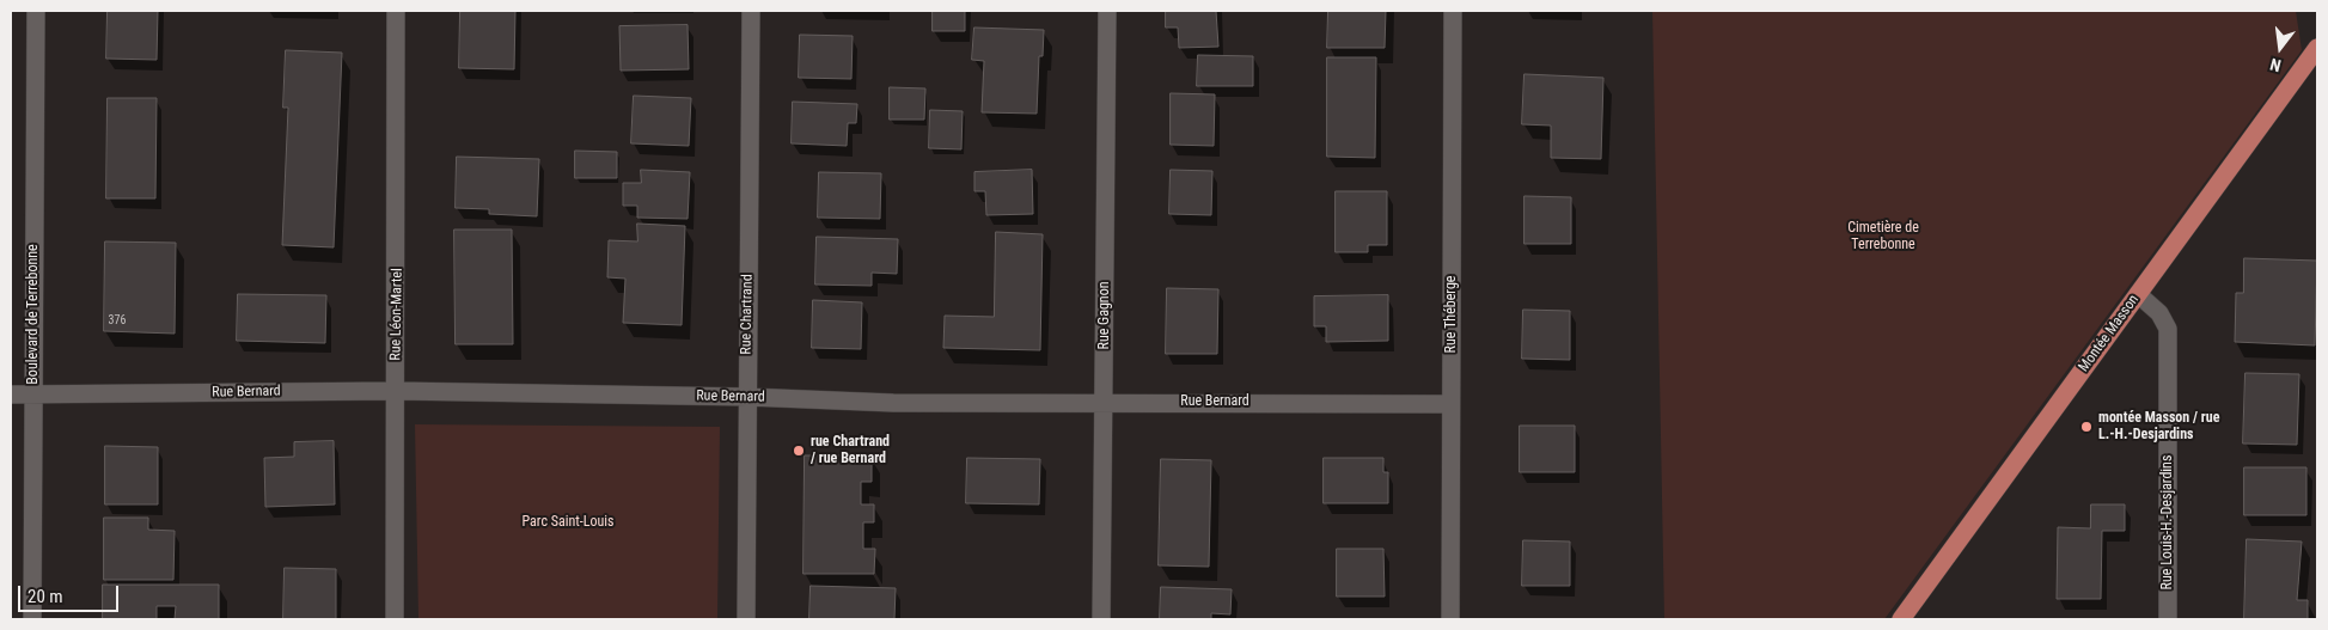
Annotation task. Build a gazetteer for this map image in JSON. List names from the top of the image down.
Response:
{
  "streets": {
    "main road": ["Montée Masson"],
    "street": [
      "Boulevard de Terrebonne",
      "Rue Léon-Martel",
      "Rue Chartrand",
      "Rue Théberge",
      "Rue Gagnon",
      "Rue Bernard",
      "Rue Louis-H.-Desjardins"
    ]
  },
  "crossings": [
    ["Boulevard de Terrebonne", "Rue Bernard"],
    ["Rue Léon-Martel", "Rue Bernard"],
    ["Rue Chartrand", "Rue Bernard"],
    ["Rue Théberge", "Rue Bernard"],
    ["Rue Gagnon", "Rue Bernard"],
    ["Montée Masson", "Rue Louis-H.-Desjardins"]
  ],
  "parks": ["Cimetière de Terrebonne", "Parc Saint-Louis"],
  "places": ["montée Masson / rue L.-H.-Desjardins", "rue Chartrand / rue Bernard"],
  "house_numbers": ["376"],
  "scale_bar": "20 m",
  "north": "bottom"
}
